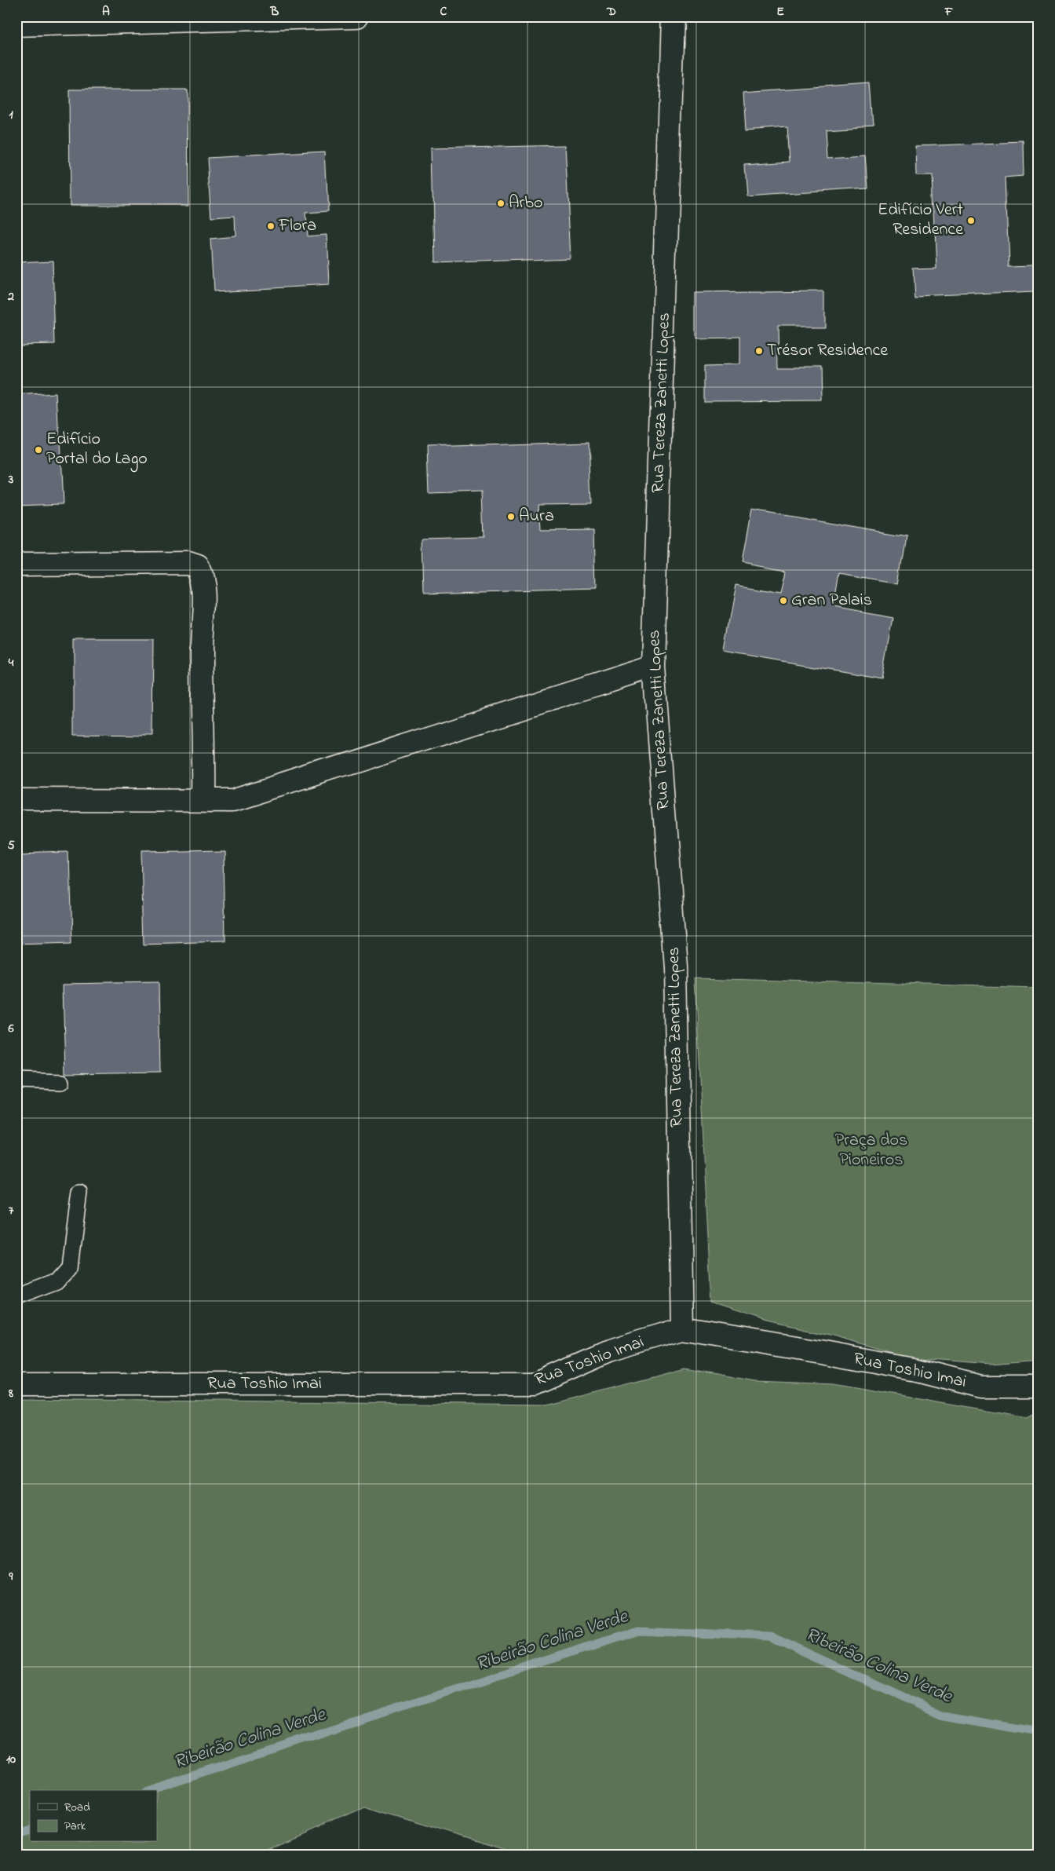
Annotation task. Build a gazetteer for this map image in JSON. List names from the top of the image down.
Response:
{
  "streets": {
    "street": ["Rua Tereza Zanetti Lopes", "Rua Toshio Imai"]
  },
  "crossings": [
    ["Rua Tereza Zanetti Lopes", "Rua Toshio Imai"]
  ],
  "water": ["Ribeirão Colina Verde"],
  "parks": ["Praça dos Pioneiros"],
  "places": [
    "Arbo",
    "Edifício Vert Residence",
    "Flora",
    "Trésor Residence",
    "Edifício Portal do Lago",
    "Aura",
    "Gran Palais"
  ],
  "legend": ["Road", "Park"],
  "grid": {
    "columns": [
      "A",
      "B",
      "C",
      "D",
      "E",
      "F"
    ],
    "rows": [
      "1",
      "2",
      "3",
      "4",
      "5",
      "6",
      "7",
      "8",
      "9",
      "10"
    ]
  }
}
